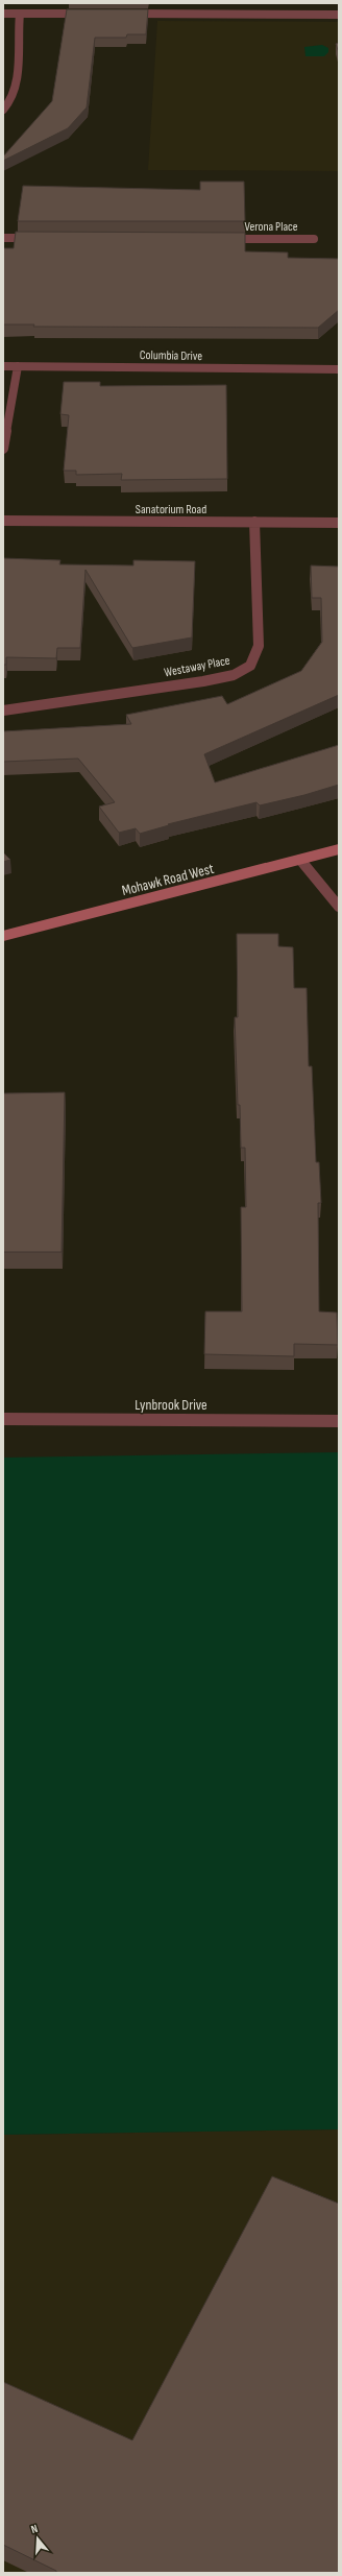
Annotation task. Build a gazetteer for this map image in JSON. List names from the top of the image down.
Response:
{
  "streets": {
    "main road": ["Mohawk Road West"],
    "street": [
      "Verona Place",
      "Columbia Drive",
      "Sanatorium Road",
      "Westaway Place",
      "Lynbrook Drive"
    ]
  },
  "crossings": [
    ["Sanatorium Road", "Westaway Place"]
  ],
  "north": "top"
}
